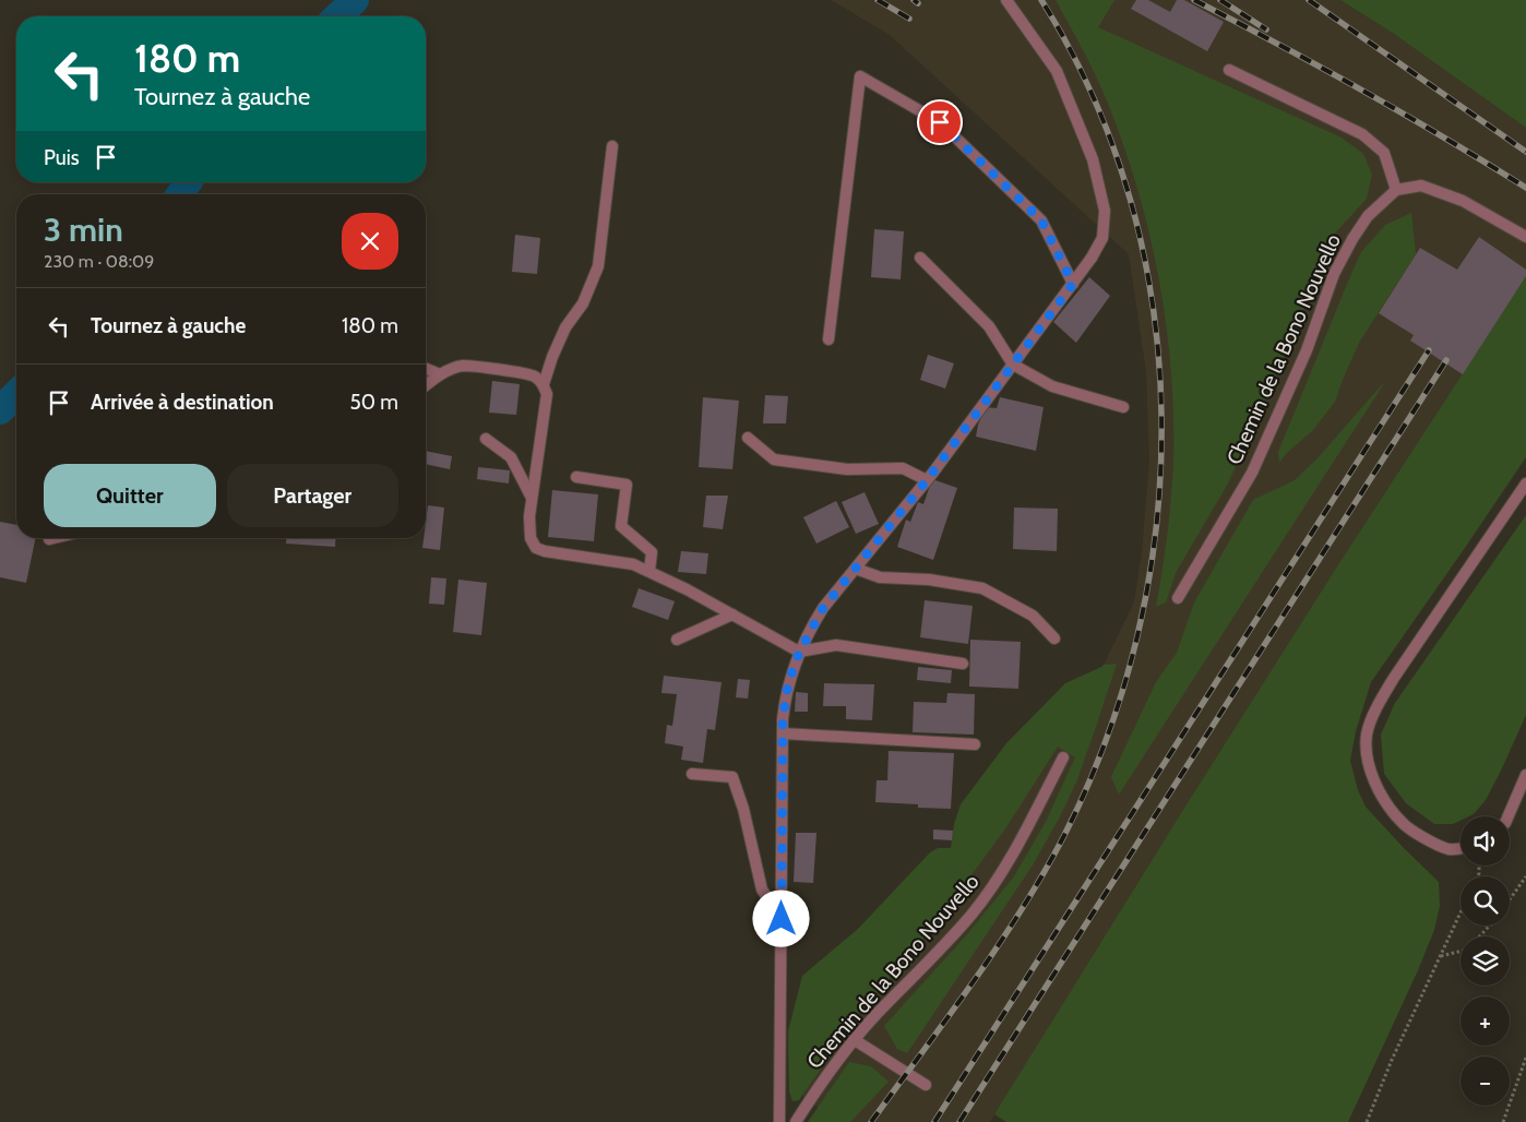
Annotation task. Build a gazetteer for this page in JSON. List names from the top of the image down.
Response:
{
  "streets": {
    "street": ["Chemin de la Bono Nouvello"]
  },
  "page": {
    "turn": ["180 m", "Tournez à gauche"],
    "then": "Puis",
    "heading": ["3 min", "230 m · 08:09"],
    "list": [
      {
        "name": "Tournez à gauche",
        "value": "180 m"
      },
      {
        "name": "Arrivée à destination",
        "value": "50 m"
      }
    ],
    "buttons": ["Quitter", "Partager"],
    "map_buttons": ["+", "−"]
  }
}
